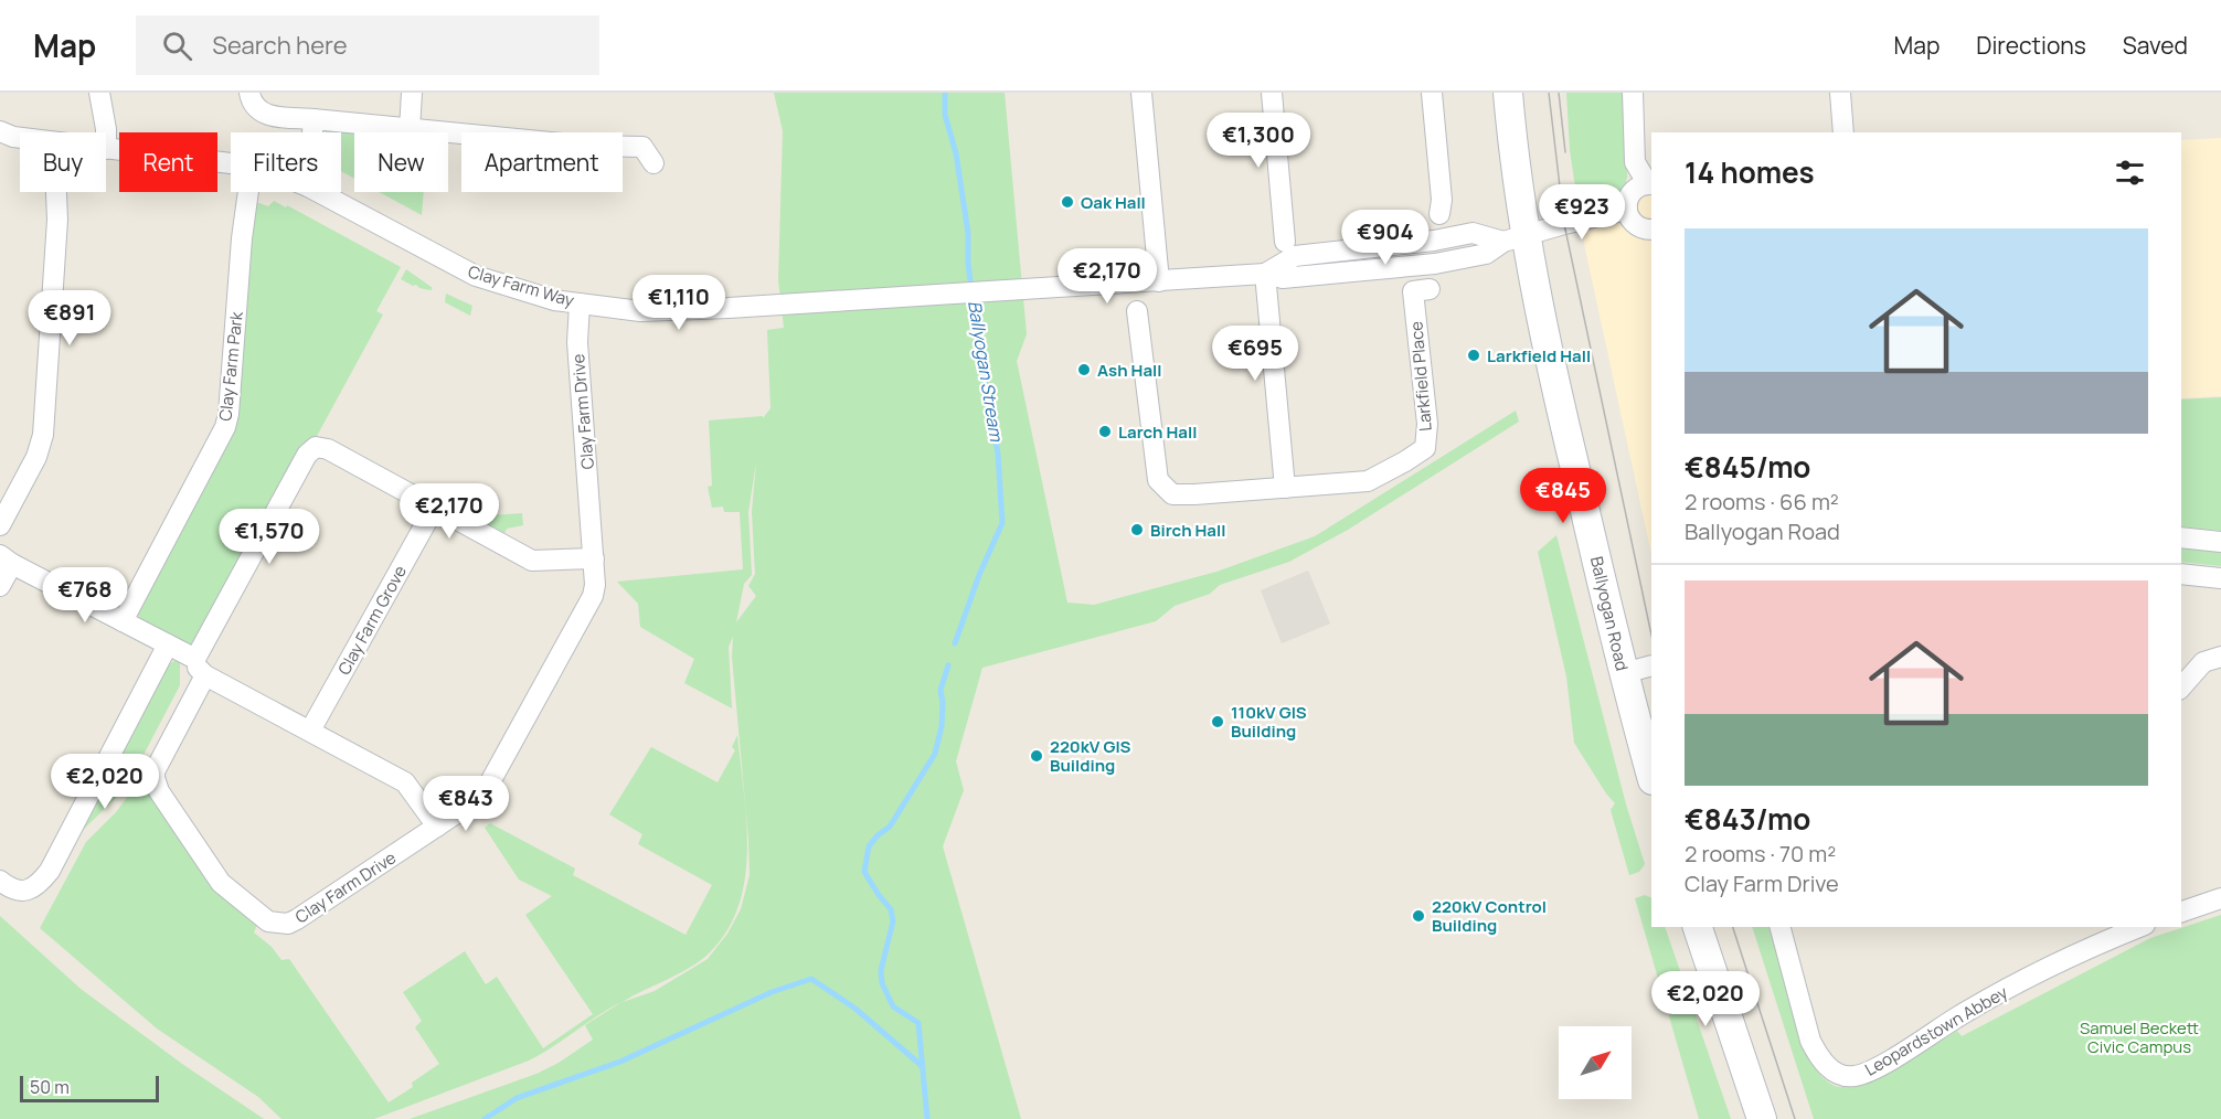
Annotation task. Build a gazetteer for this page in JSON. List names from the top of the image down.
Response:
{
  "streets": {
    "street": [
      "Clay Farm Way",
      "Clay Farm Park",
      "Larkfield Place",
      "Clay Farm Drive",
      "Ballyogan Road",
      "Clay Farm Grove",
      "Leopardstown Abbey"
    ]
  },
  "crossings": [
    ["Clay Farm Way", "Clay Farm Drive"],
    ["Clay Farm Way", "Ballyogan Road"],
    ["Clay Farm Drive", "Clay Farm Grove"]
  ],
  "water": ["Ballyogan Stream"],
  "parks": ["Samuel Beckett Civic Campus"],
  "places": [
    "Oak Hall",
    "Larkfield Hall",
    "Ash Hall",
    "Larch Hall",
    "Birch Hall",
    "110kV GIS Building",
    "220kV GIS Building",
    "220kV Control Building"
  ],
  "scale_bar": "50 m",
  "north": "top right",
  "page": {
    "header": "Map",
    "search": "Search here",
    "nav": ["Map", "Directions", "Saved"],
    "price": [
      "€1,300",
      "€923",
      "€904",
      "€2,170",
      "€1,110",
      "€891",
      "€695",
      "€845",
      "€2,170",
      "€1,570",
      "€768",
      "€2,020",
      "€843",
      "€2,020"
    ],
    "chip": [
      "Buy",
      "Rent",
      "Filters",
      "New",
      "Apartment"
    ],
    "heading": "14 homes",
    "list": [
      {
        "name": "€845/mo",
        "note": "2 rooms · 66 m² · Ballyogan Road"
      },
      {
        "name": "€843/mo",
        "note": "2 rooms · 70 m² · Clay Farm Drive"
      }
    ],
    "scale": "50 m"
  }
}
